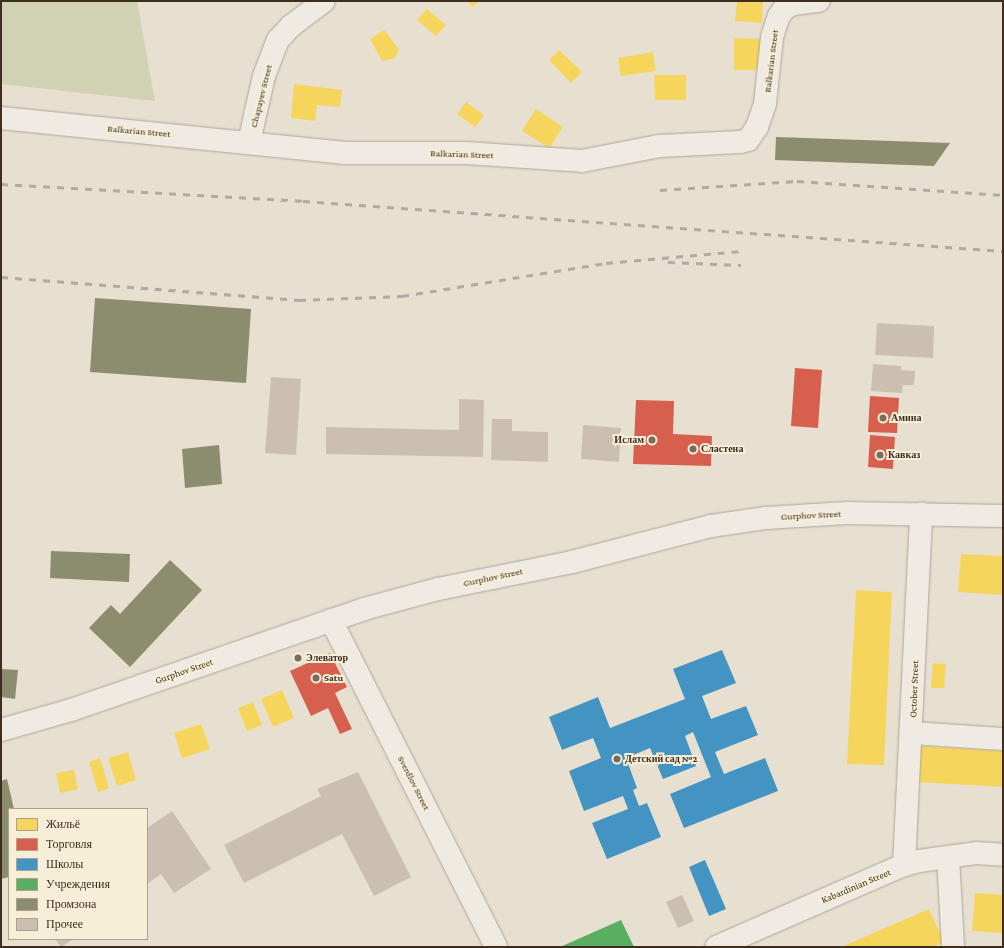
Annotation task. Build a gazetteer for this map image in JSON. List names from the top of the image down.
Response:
{
  "streets": {
    "street": [
      "Balkarian Street",
      "Chapayev Street",
      "Gurphov Street",
      "October Street",
      "Sverdlov Street",
      "Kabardinian Street"
    ]
  },
  "crossings": [
    ["Balkarian Street", "Chapayev Street"],
    ["Gurphov Street", "October Street"],
    ["Gurphov Street", "Sverdlov Street"],
    ["October Street", "Kabardinian Street"]
  ],
  "places": [
    "Амина",
    "Ислам",
    "Сластена",
    "Кавказ",
    "Элеватор",
    "Satu",
    "Детский сад №2"
  ],
  "legend": [
    "Жильё",
    "Торговля",
    "Школы",
    "Учреждения",
    "Промзона",
    "Прочее"
  ]
}
